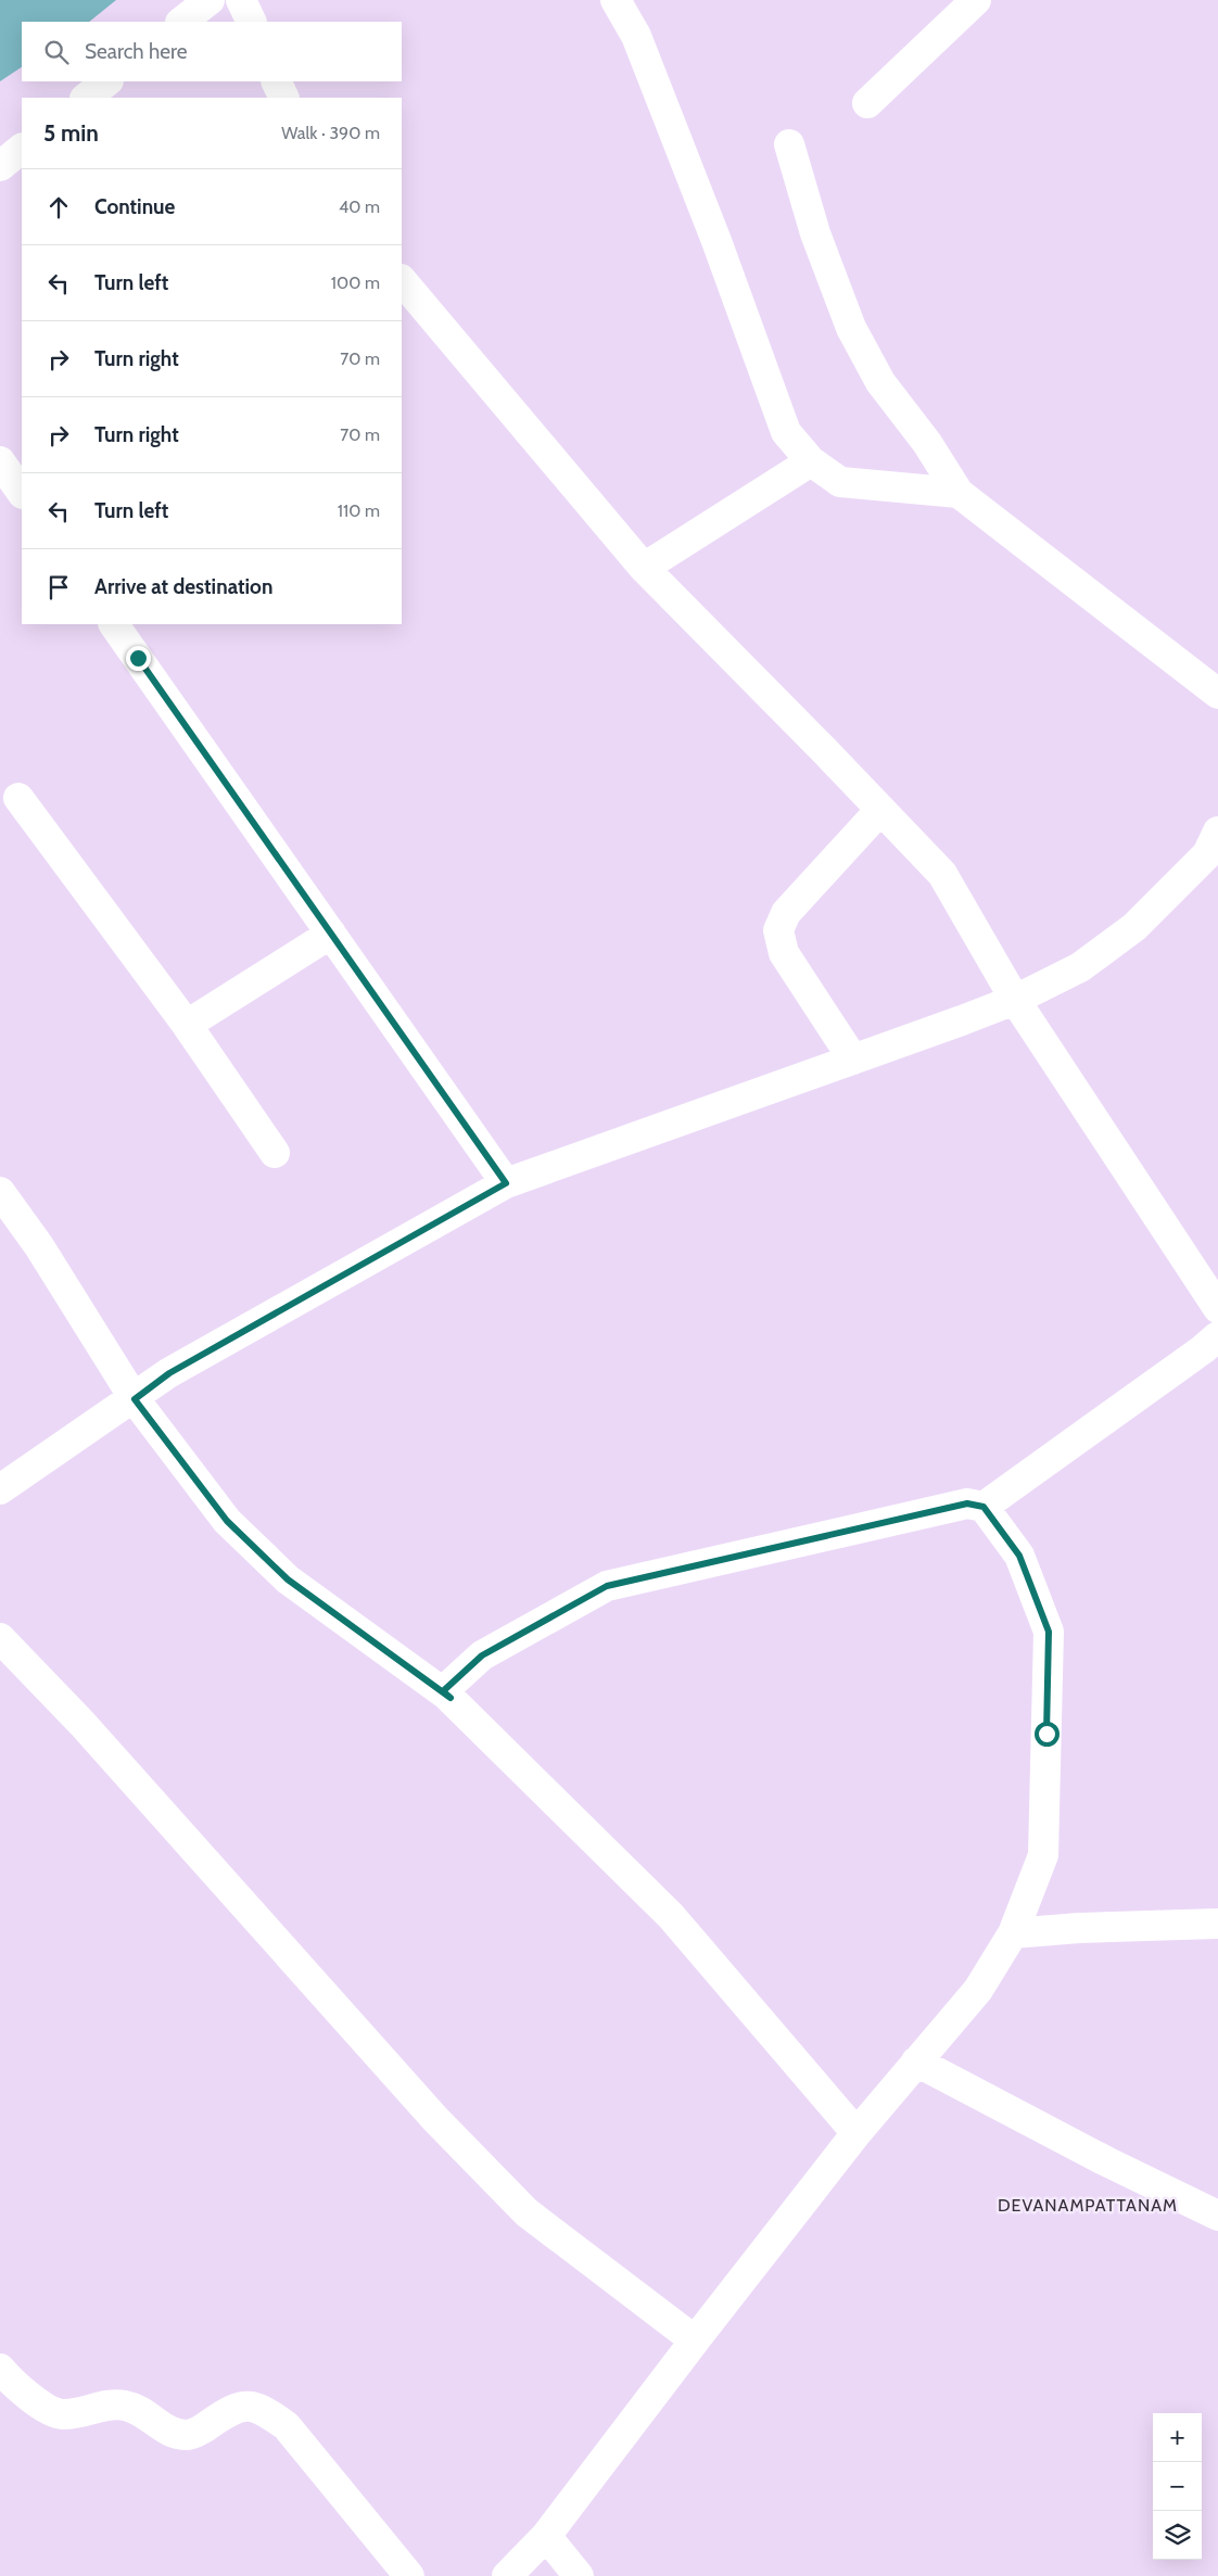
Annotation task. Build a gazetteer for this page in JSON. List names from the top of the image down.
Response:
{
  "districts": ["DEVANAMPATTANAM"],
  "page": {
    "search": "Search here",
    "heading": ["5 min", "Walk · 390 m"],
    "list": [
      ["Continue", "40 m"],
      ["Turn left", "100 m"],
      ["Turn right", "70 m"],
      ["Turn right", "70 m"],
      ["Turn left", "110 m"],
      "Arrive at destination"
    ],
    "map_buttons": ["+", "−"]
  }
}
